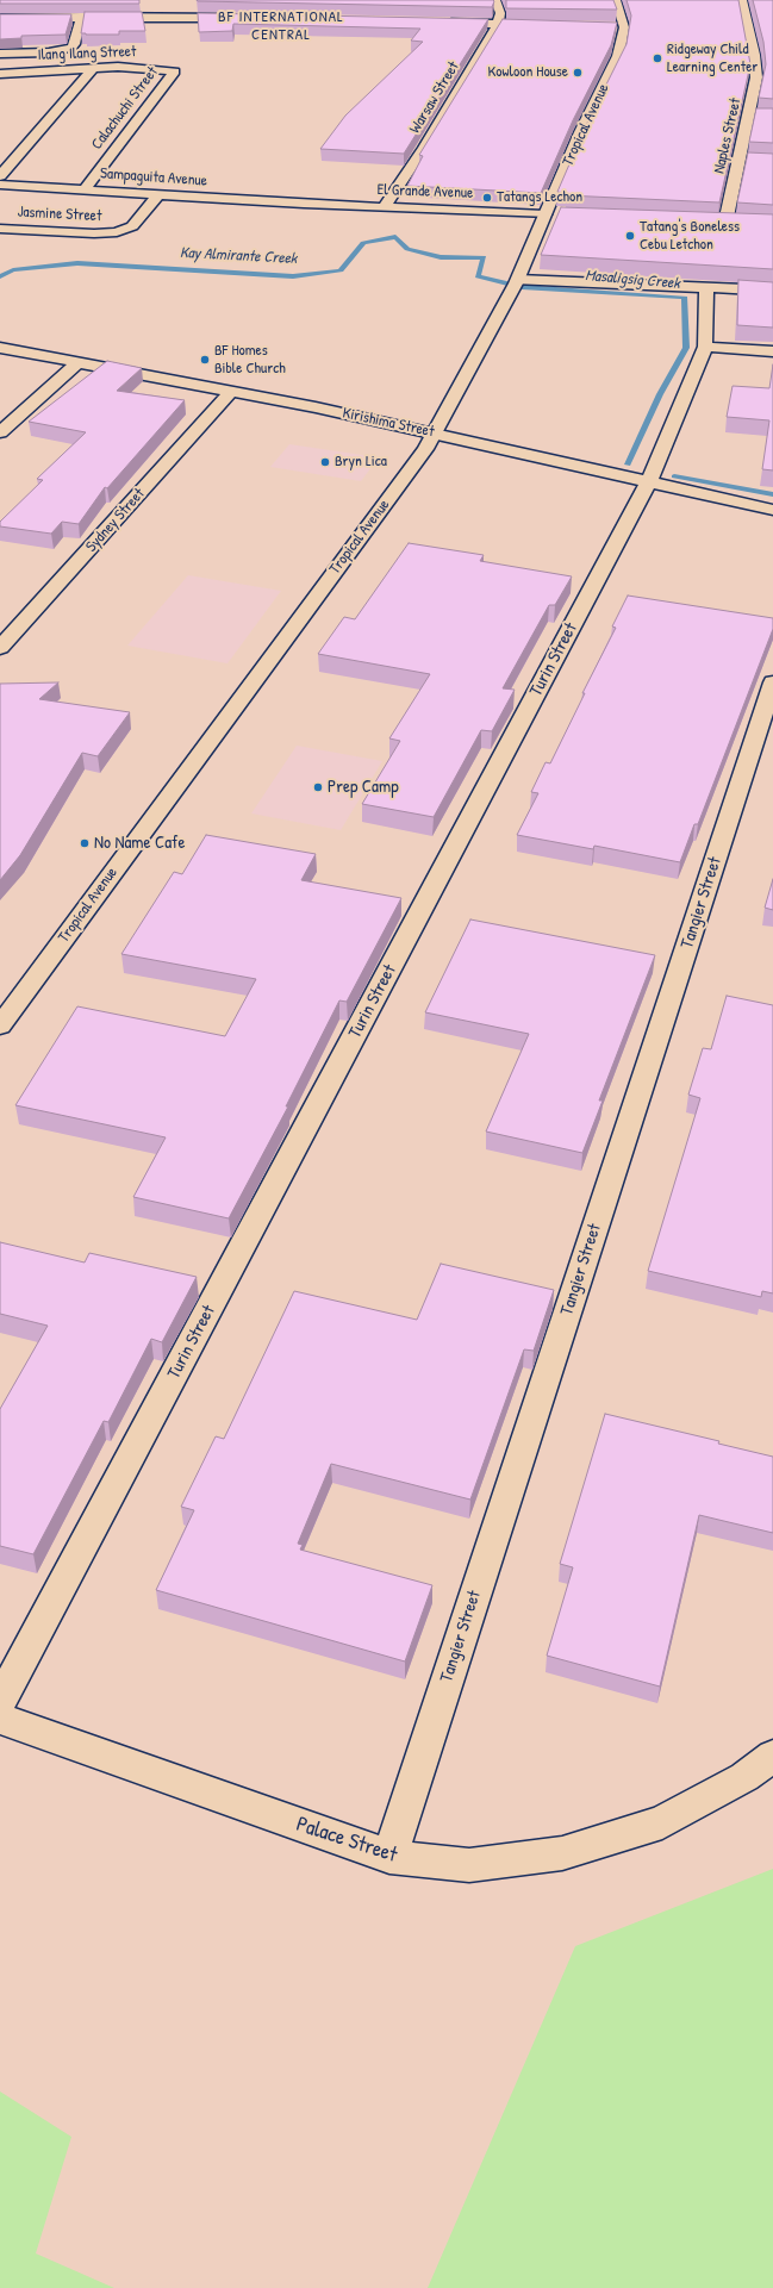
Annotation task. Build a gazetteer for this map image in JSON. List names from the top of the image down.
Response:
{
  "streets": {
    "street": [
      "Ilang Ilang Street",
      "Warsaw Street",
      "Calachuchi Street",
      "Tropical Avenue",
      "Naples Street",
      "Sampaguita Avenue",
      "El Grande Avenue",
      "Jasmine Street",
      "Kirishima Street",
      "Sydney Street",
      "Turin Street",
      "Tangier Street",
      "Palace Street"
    ]
  },
  "crossings": [
    ["Ilang Ilang Street", "Calachuchi Street"],
    ["Warsaw Street", "El Grande Avenue"],
    ["Calachuchi Street", "Sampaguita Avenue"],
    ["Tropical Avenue", "El Grande Avenue"],
    ["Tropical Avenue", "Kirishima Street"],
    ["Sampaguita Avenue", "El Grande Avenue"],
    ["Sampaguita Avenue", "Jasmine Street"],
    ["Kirishima Street", "Sydney Street"],
    ["Kirishima Street", "Turin Street"],
    ["Tangier Street", "Palace Street"]
  ],
  "districts": ["BF INTERNATIONAL CENTRAL"],
  "water": ["Kay Almirante Creek", "Masaligsig Creek"],
  "places": [
    "Ridgeway Child Learning Center",
    "Kowloon House",
    "Tatangs Lechon",
    "Tatang's Boneless Cebu Letchon",
    "BF Homes Bible Church",
    "Bryn Lica",
    "Prep Camp",
    "No Name Cafe"
  ]
}
